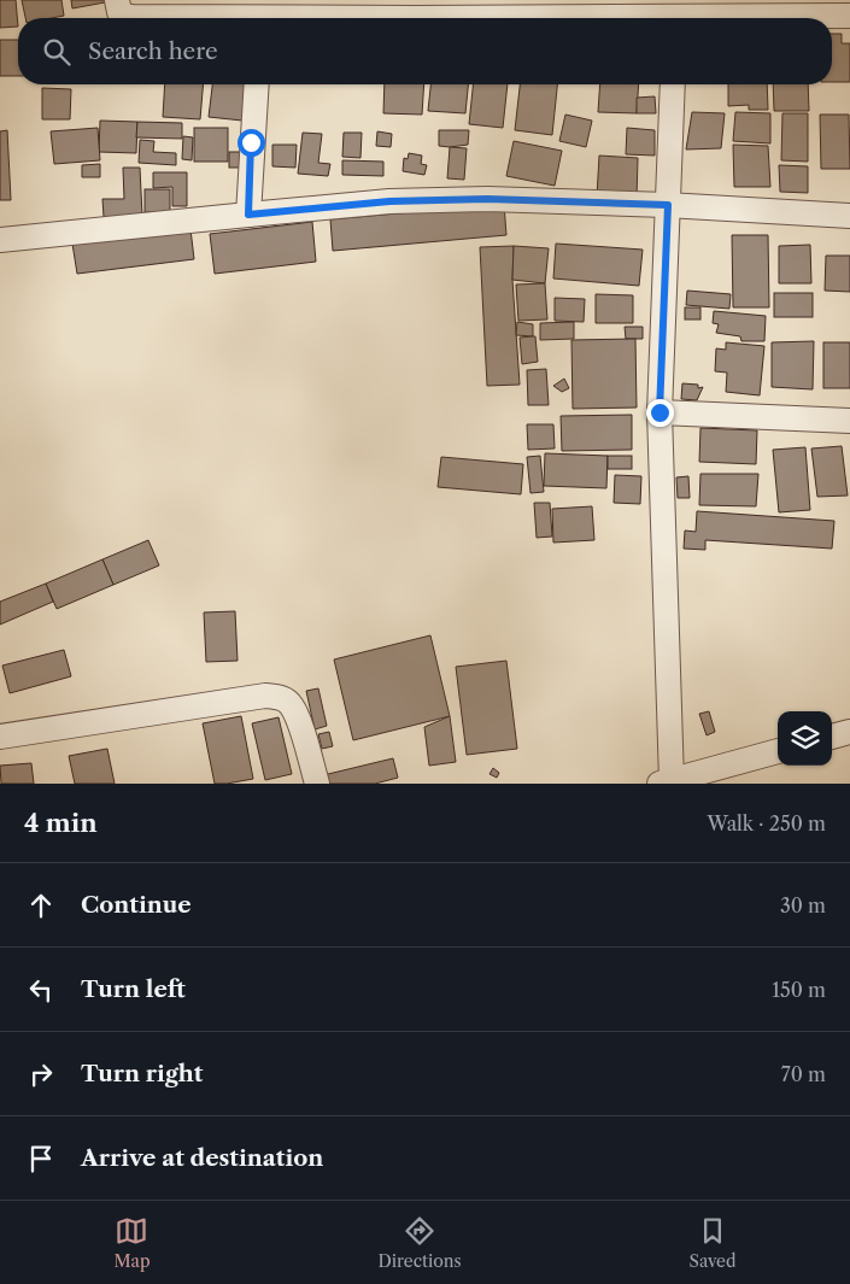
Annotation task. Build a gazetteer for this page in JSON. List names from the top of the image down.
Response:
{
  "page": {
    "search": "Search here",
    "heading": ["4 min", "Walk · 250 m"],
    "list": [
      ["Continue", "30 m"],
      ["Turn left", "150 m"],
      ["Turn right", "70 m"],
      "Arrive at destination"
    ],
    "nav": ["Map", "Directions", "Saved"]
  }
}
